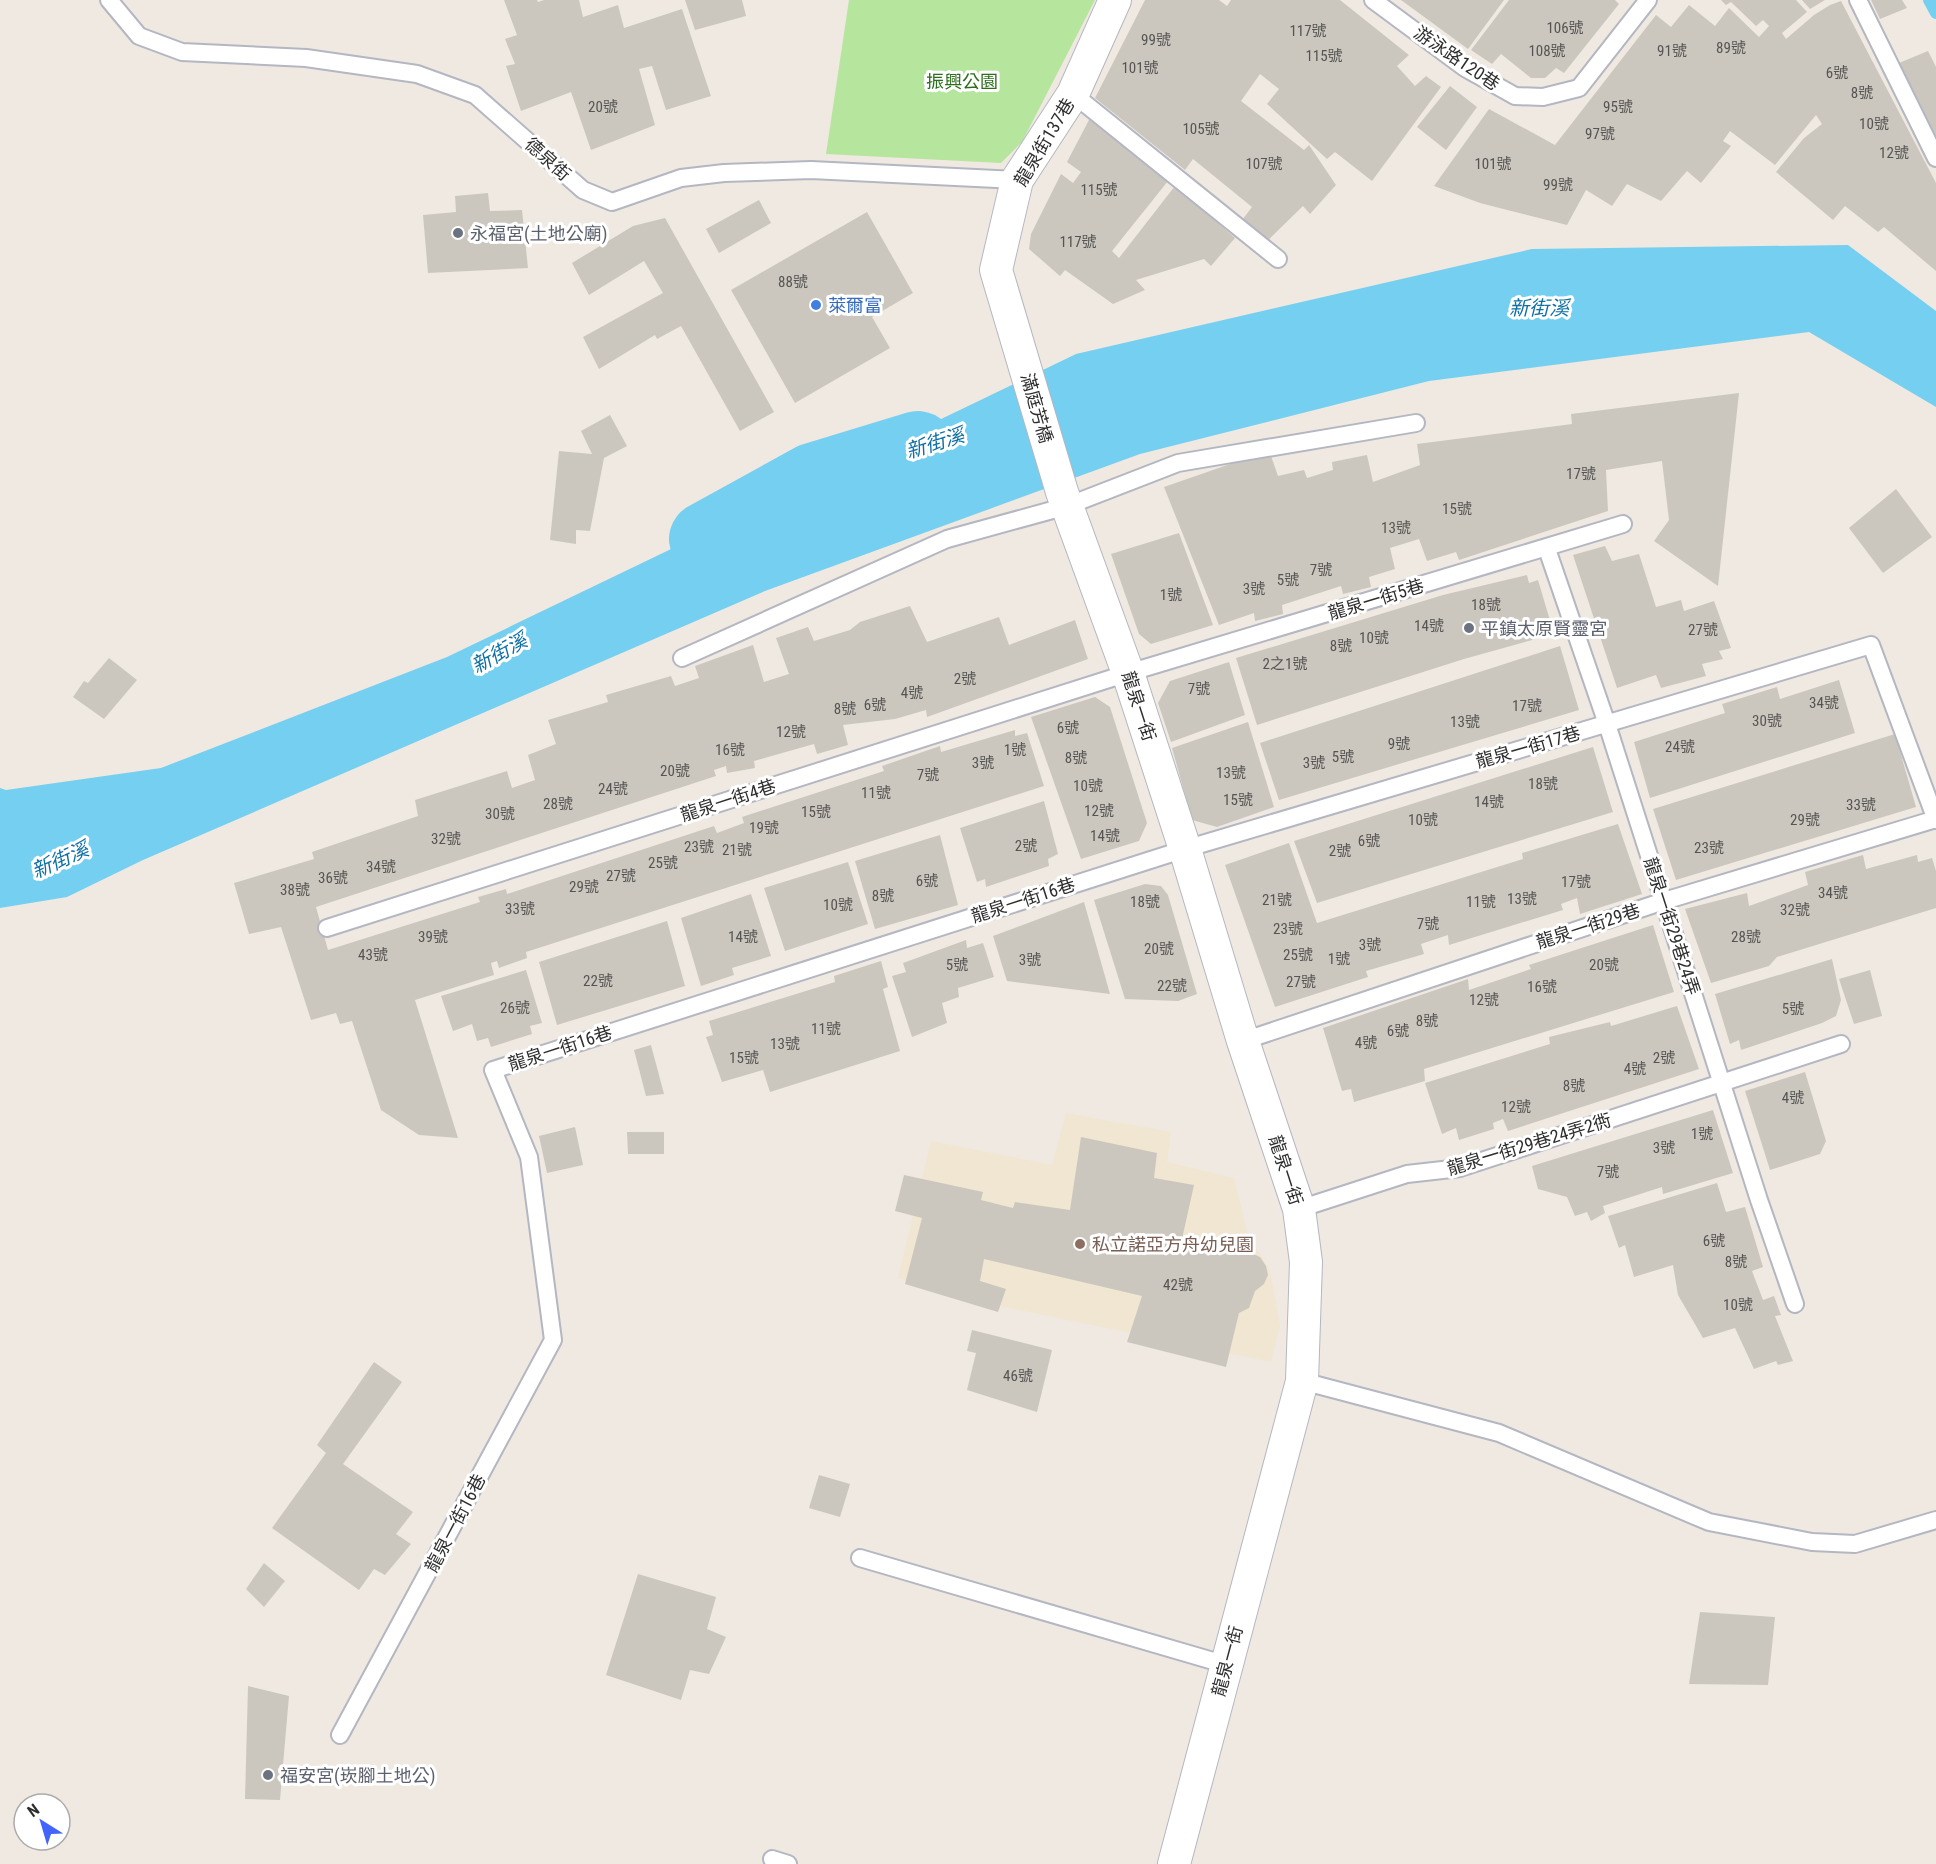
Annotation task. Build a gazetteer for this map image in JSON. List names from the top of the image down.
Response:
{
  "streets": {
    "street": ["龍泉街137巷", "滿庭芳橋", "龍泉一街"],
    "lane": [
      "游泳路120巷",
      "德泉街",
      "龍泉一街5巷",
      "龍泉一街17巷",
      "龍泉一街4巷",
      "龍泉一街16巷",
      "龍泉一街29巷",
      "龍泉一街29巷24弄",
      "龍泉一街29巷24弄2衖"
    ]
  },
  "crossings": [
    ["龍泉街137巷", "德泉街"],
    ["龍泉街137巷", "滿庭芳橋"],
    ["滿庭芳橋", "龍泉一街"],
    ["龍泉一街5巷", "龍泉一街"],
    ["龍泉一街5巷", "龍泉一街4巷"],
    ["龍泉一街5巷", "龍泉一街29巷24弄"],
    ["龍泉一街", "龍泉一街17巷"],
    ["龍泉一街", "龍泉一街4巷"],
    ["龍泉一街", "龍泉一街16巷"],
    ["龍泉一街", "龍泉一街29巷"],
    ["龍泉一街", "龍泉一街29巷24弄2衖"],
    ["龍泉一街17巷", "龍泉一街16巷"],
    ["龍泉一街17巷", "龍泉一街29巷"],
    ["龍泉一街17巷", "龍泉一街29巷24弄"],
    ["龍泉一街29巷", "龍泉一街29巷24弄"],
    ["龍泉一街29巷24弄", "龍泉一街29巷24弄2衖"]
  ],
  "water": ["新街溪"],
  "parks": ["振興公園"],
  "places": [
    "永福宮(土地公廟)",
    "萊爾富",
    "平鎮太原賢靈宮",
    "私立諾亞方舟幼兒園",
    "福安宮(崁腳土地公)"
  ],
  "house_numbers": [
    "106號",
    "117號",
    "99號",
    "89號",
    "108號",
    "91號",
    "115號",
    "101號",
    "6號",
    "8號",
    "20號",
    "95號",
    "10號",
    "105號",
    "97號",
    "12號",
    "107號",
    "101號",
    "99號",
    "115號",
    "117號",
    "88號",
    "17號",
    "15號",
    "13號",
    "7號",
    "5號",
    "3號",
    "1號",
    "18號",
    "14號",
    "27號",
    "10號",
    "8號",
    "2之1號",
    "2號",
    "7號",
    "4號",
    "34號",
    "6號",
    "17號",
    "8號",
    "30號",
    "13號",
    "6號",
    "12號",
    "9號",
    "24號",
    "16號",
    "1號",
    "5號",
    "8號",
    "3號",
    "3號",
    "20號",
    "13號",
    "7號",
    "18號",
    "10號",
    "24號",
    "11號",
    "15號",
    "14號",
    "28號",
    "33號",
    "12號",
    "15號",
    "30號",
    "10號",
    "29號",
    "19號",
    "14號",
    "32號",
    "6號",
    "2號",
    "23號",
    "23號",
    "21號",
    "2號",
    "25號",
    "34號",
    "27號",
    "36號",
    "6號",
    "17號",
    "29號",
    "38號",
    "34號",
    "8號",
    "13號",
    "21號",
    "18號",
    "11號",
    "10號",
    "33號",
    "32號",
    "7號",
    "23號",
    "39號",
    "14號",
    "28號",
    "3號",
    "20號",
    "43號",
    "25號",
    "1號",
    "3號",
    "5號",
    "20號",
    "22號",
    "27號",
    "22號",
    "16號",
    "12號",
    "26號",
    "5號",
    "8號",
    "11號",
    "6號",
    "4號",
    "13號",
    "15號",
    "2號",
    "4號",
    "8號",
    "4號",
    "12號",
    "1號",
    "3號",
    "7號",
    "6號",
    "8號",
    "42號",
    "10號",
    "46號"
  ],
  "north": "top left"
}
